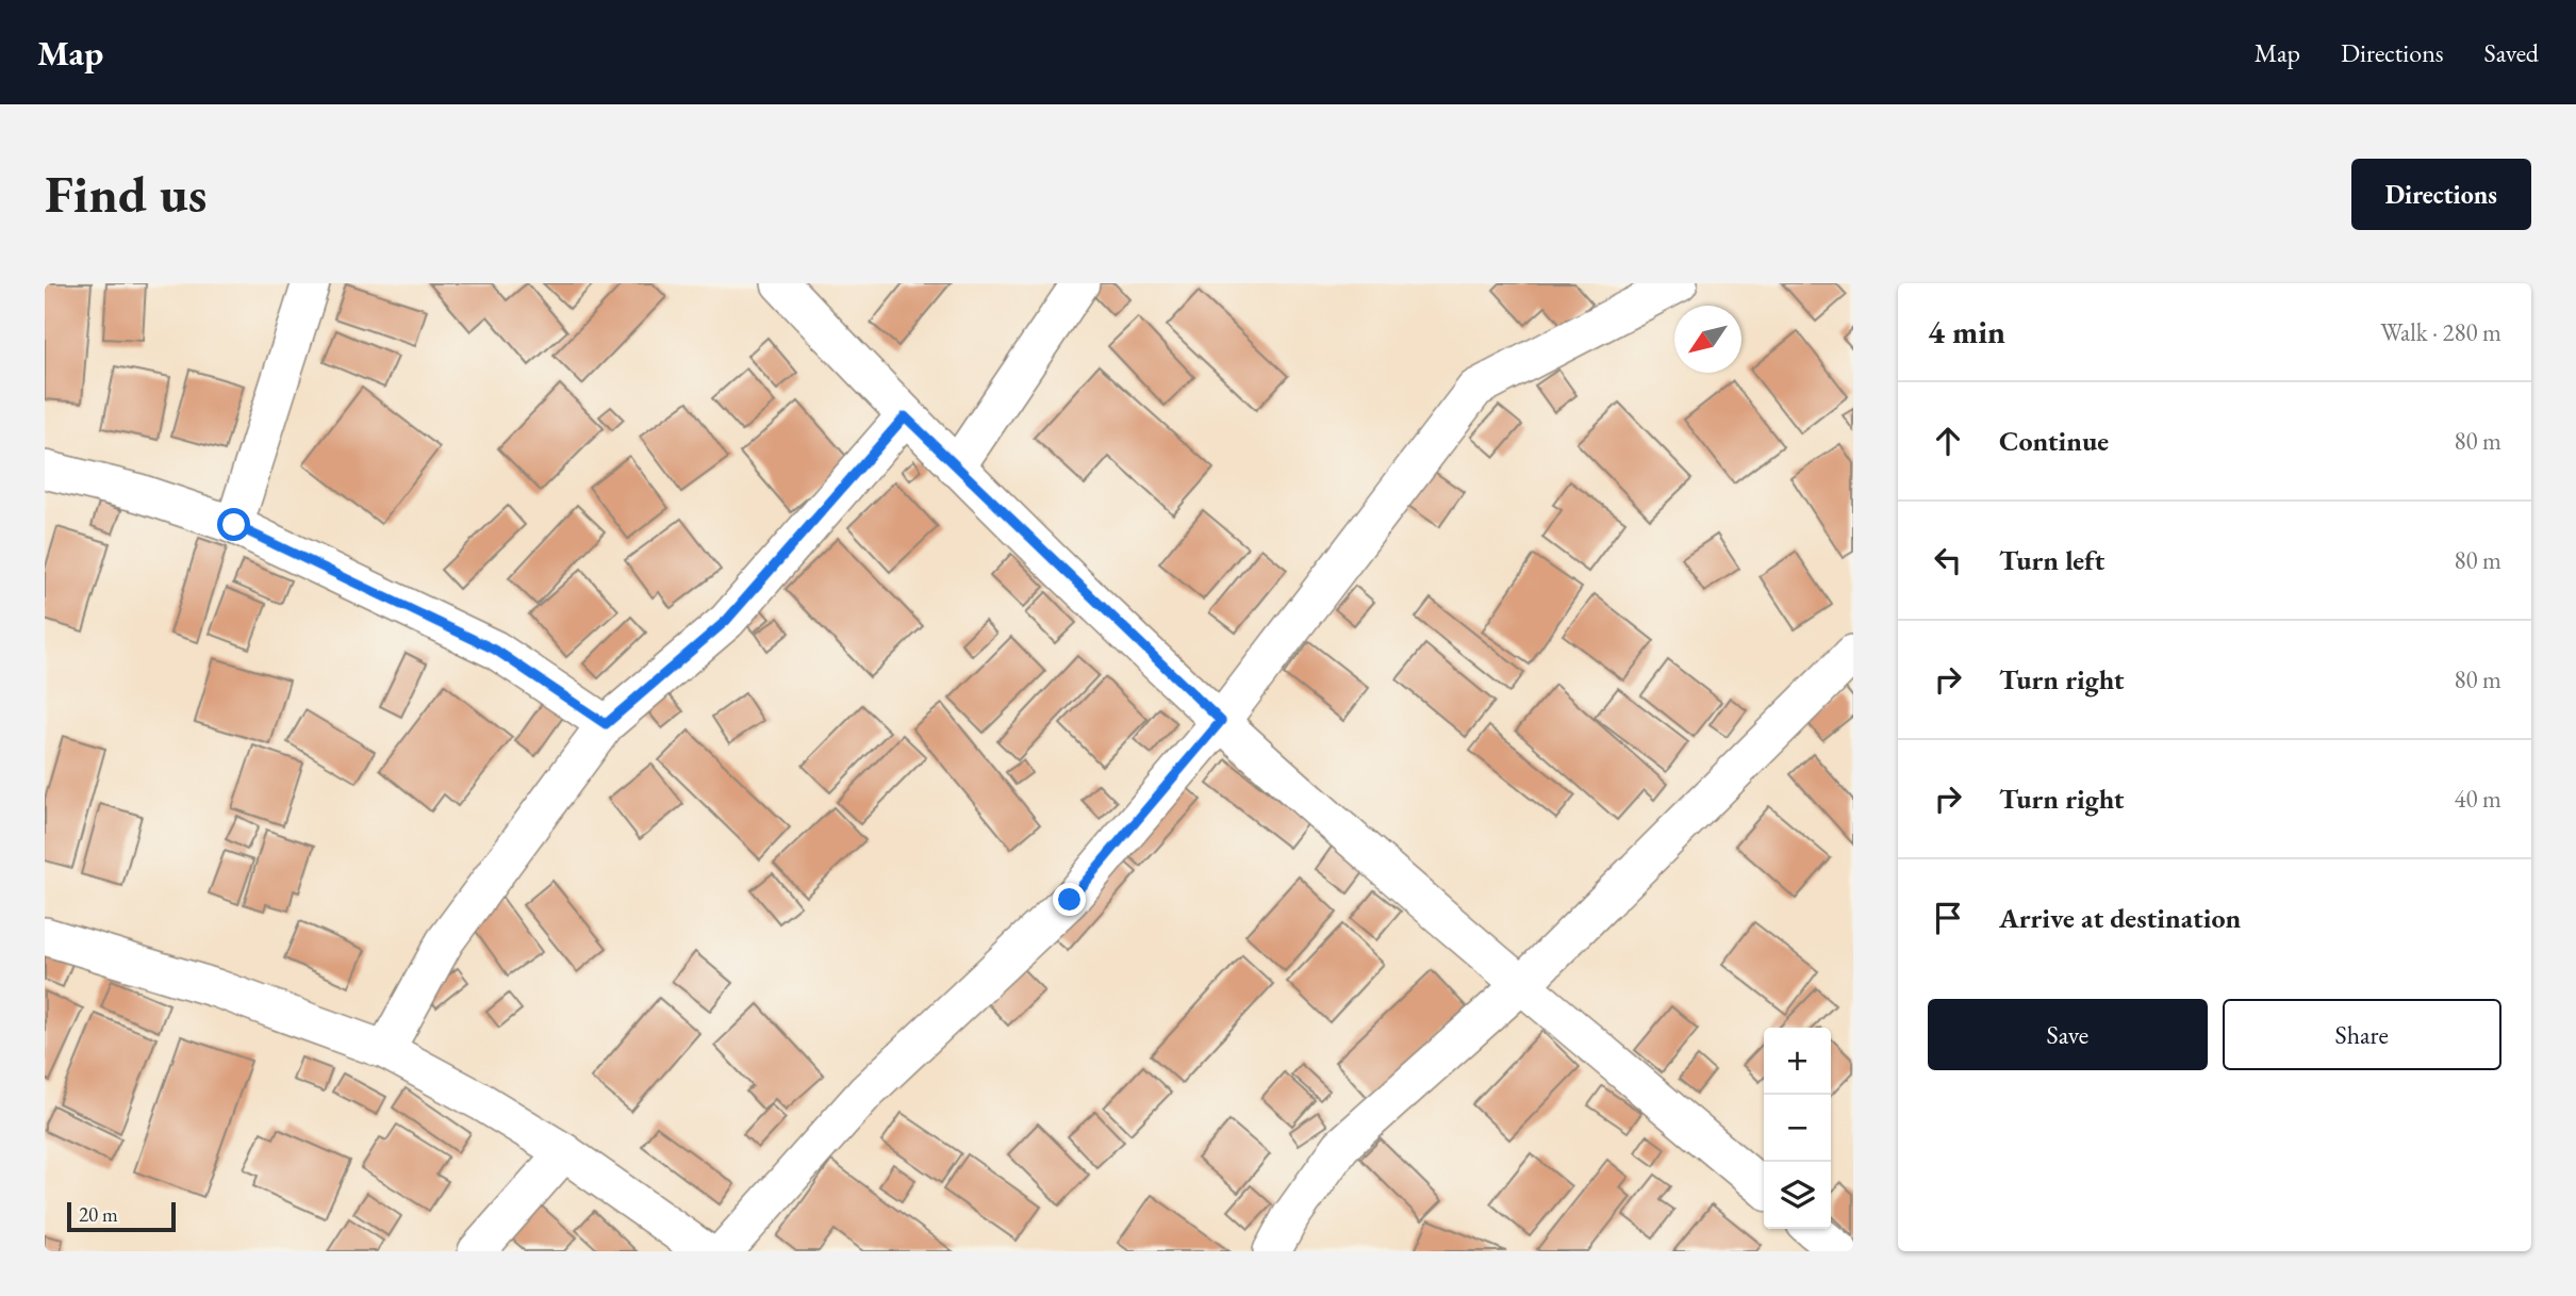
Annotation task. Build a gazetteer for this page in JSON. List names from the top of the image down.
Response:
{
  "scale_bar": "20 m",
  "north": "bottom left",
  "page": {
    "header": "Map",
    "nav": ["Map", "Directions", "Saved"],
    "buttons": [
      "Directions",
      ["Save", "Share"]
    ],
    "title": "Find us",
    "heading": ["4 min", "Walk · 280 m"],
    "list": [
      ["Continue", "80 m"],
      ["Turn left", "80 m"],
      ["Turn right", "80 m"],
      ["Turn right", "40 m"],
      "Arrive at destination"
    ],
    "map_buttons": ["+", "−"],
    "scale": "20 m"
  }
}
